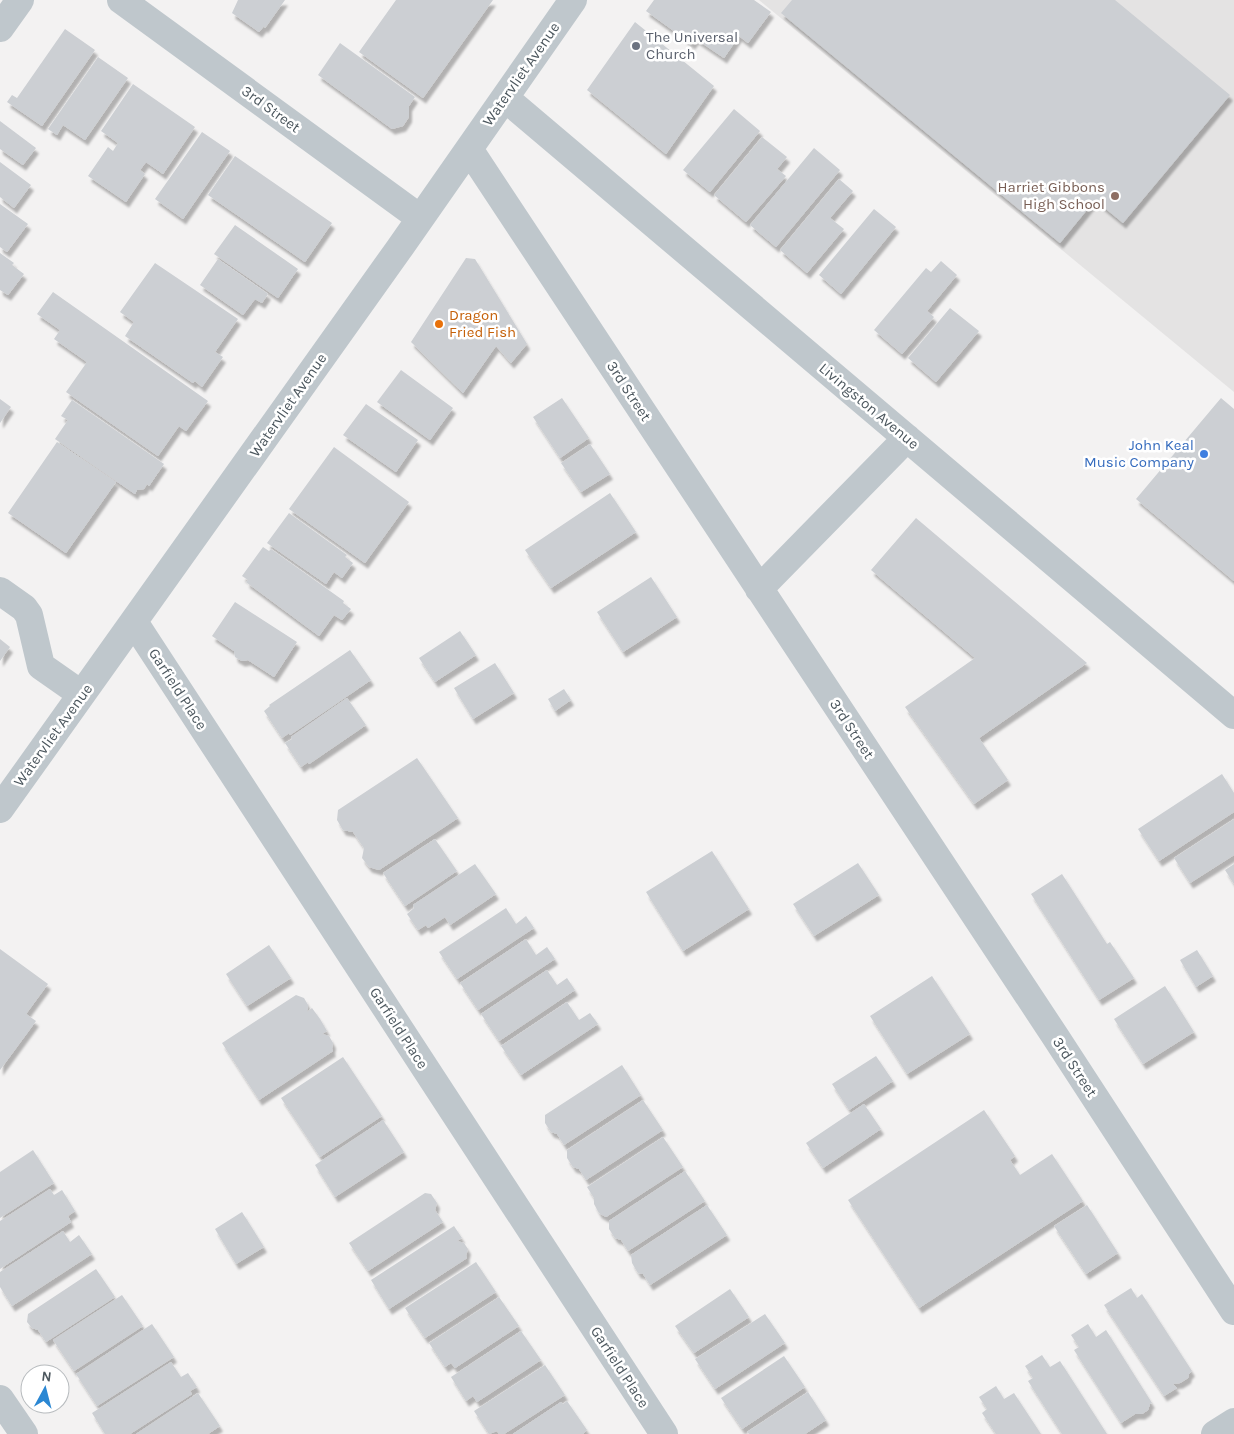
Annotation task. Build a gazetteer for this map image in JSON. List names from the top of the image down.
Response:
{
  "streets": {
    "street": [
      "Watervliet Avenue",
      "3rd Street",
      "Livingston Avenue",
      "Garfield Place"
    ]
  },
  "crossings": [
    ["Watervliet Avenue", "3rd Street"],
    ["Watervliet Avenue", "Livingston Avenue"],
    ["Watervliet Avenue", "Garfield Place"]
  ],
  "places": [
    "The Universal Church",
    "Harriet Gibbons High School",
    "Dragon Fried Fish",
    "John Keal Music Company"
  ],
  "north": "top"
}
